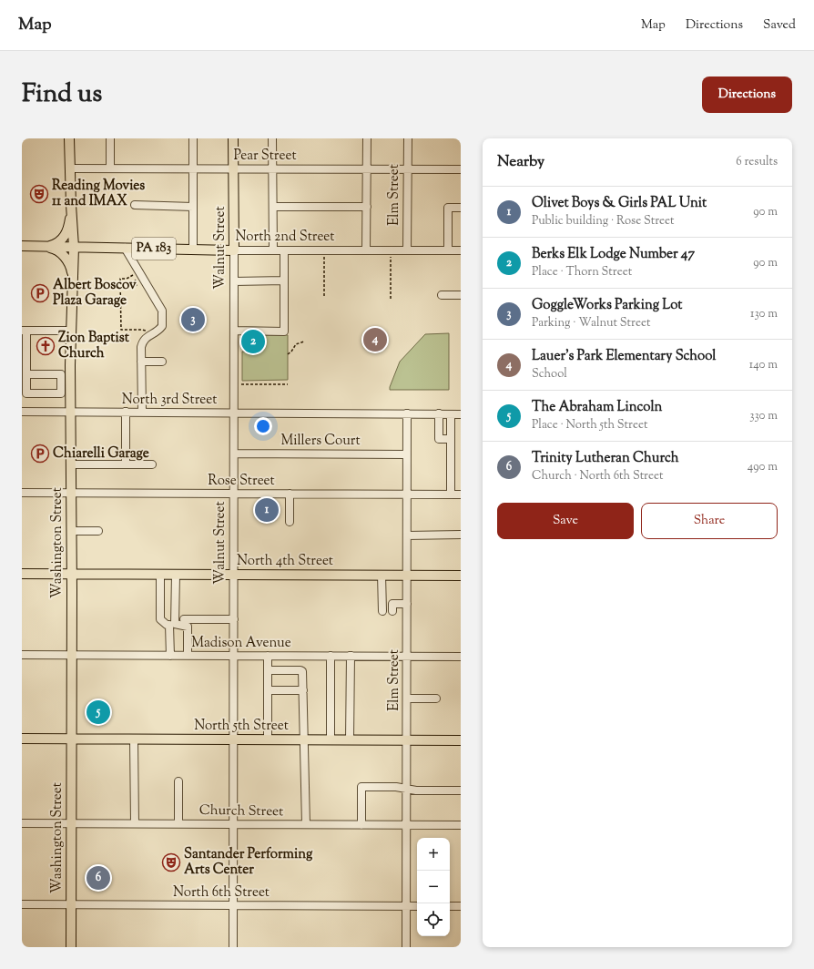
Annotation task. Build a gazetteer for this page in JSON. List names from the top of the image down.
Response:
{
  "streets": {
    "main road": [
      "North 2nd Street",
      "Walnut Street",
      "PA 183",
      "Washington Street",
      "North 4th Street",
      "North 5th Street"
    ],
    "street": [
      "Pear Street",
      "Elm Street",
      "North 3rd Street",
      "Millers Court",
      "Rose Street",
      "Madison Avenue",
      "Church Street",
      "North 6th Street"
    ]
  },
  "crossings": [
    ["Pear Street", "Elm Street"],
    ["Pear Street", "Walnut Street"],
    ["Pear Street", "Washington Street"],
    ["Elm Street", "North 2nd Street"],
    ["Elm Street", "North 3rd Street"],
    ["Elm Street", "Millers Court"],
    ["Elm Street", "Rose Street"],
    ["Elm Street", "North 4th Street"],
    ["Elm Street", "Madison Avenue"],
    ["Elm Street", "North 5th Street"],
    ["Elm Street", "Church Street"],
    ["Elm Street", "North 6th Street"],
    ["North 2nd Street", "Walnut Street"],
    ["North 2nd Street", "Washington Street"],
    ["Walnut Street", "North 3rd Street"],
    ["Walnut Street", "Millers Court"],
    ["Walnut Street", "Rose Street"],
    ["Walnut Street", "North 4th Street"],
    ["Walnut Street", "Madison Avenue"],
    ["Walnut Street", "North 5th Street"],
    ["Walnut Street", "Church Street"],
    ["Walnut Street", "North 6th Street"],
    ["North 3rd Street", "Washington Street"],
    ["Rose Street", "Washington Street"],
    ["Washington Street", "North 4th Street"],
    ["Washington Street", "Madison Avenue"],
    ["Washington Street", "North 5th Street"],
    ["Washington Street", "Church Street"],
    ["Washington Street", "North 6th Street"]
  ],
  "places": {
    "theatre": ["Reading Movies 11 and IMAX", "Santander Performing Arts Center"],
    "parking": ["Albert Boscov Plaza Garage", "Chiarelli Garage"],
    "church": ["Zion Baptist Church"]
  },
  "page": {
    "header": "Map",
    "nav": ["Map", "Directions", "Saved"],
    "title": "Find us",
    "buttons": [
      "Directions",
      ["Save", "Share"]
    ],
    "heading": ["Nearby", "6 results"],
    "list": [
      {
        "mark": "1",
        "name": "Olivet Boys & Girls PAL Unit",
        "note": "Public building · Rose Street",
        "value": "90 m"
      },
      {
        "mark": "2",
        "name": "Berks Elk Lodge Number 47",
        "note": "Place · Thorn Street",
        "value": "90 m"
      },
      {
        "mark": "3",
        "name": "GoggleWorks Parking Lot",
        "note": "Parking · Walnut Street",
        "value": "130 m"
      },
      {
        "mark": "4",
        "name": "Lauer's Park Elementary School",
        "note": "School",
        "value": "140 m"
      },
      {
        "mark": "5",
        "name": "The Abraham Lincoln",
        "note": "Place · North 5th Street",
        "value": "330 m"
      },
      {
        "mark": "6",
        "name": "Trinity Lutheran Church",
        "note": "Church · North 6th Street",
        "value": "490 m"
      }
    ],
    "pins": [
      "3",
      "4",
      "2",
      "1",
      "5",
      "6"
    ],
    "map_buttons": ["+", "−"]
  }
}
